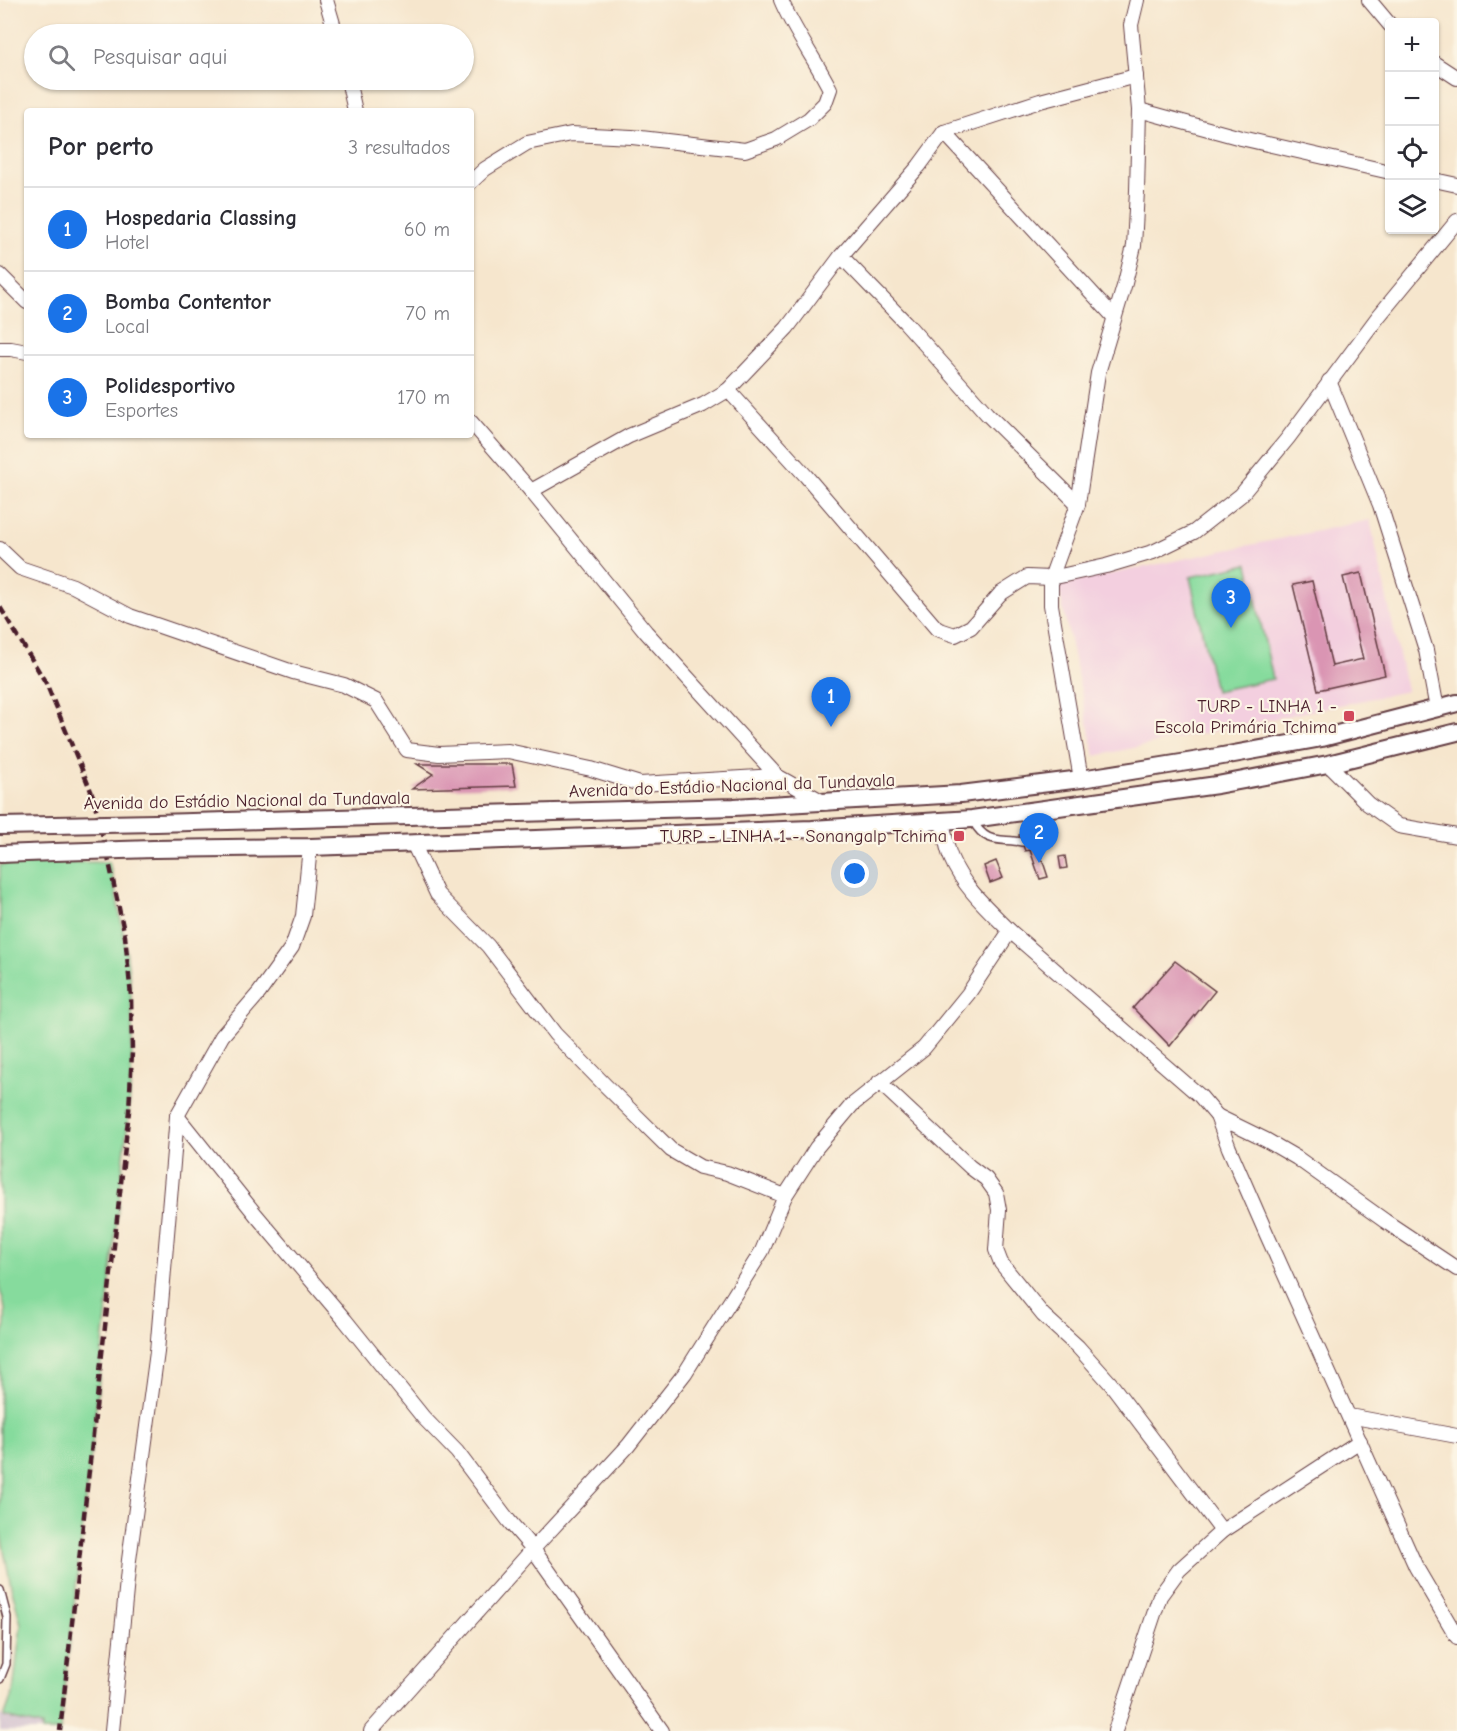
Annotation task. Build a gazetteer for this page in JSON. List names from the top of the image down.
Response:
{
  "streets": {
    "street": ["Avenida do Estádio Nacional da Tundavala"]
  },
  "places": {
    "transit": ["TURP - LINHA 1 - Escola Primária Tchima", "TURP - LINHA 1 - Sonangalp Tchima"]
  },
  "page": {
    "map_buttons": ["+", "−"],
    "search": "Pesquisar aqui",
    "heading": ["Por perto", "3 resultados"],
    "list": [
      {
        "mark": "1",
        "name": "Hospedaria Classing",
        "note": "Hotel",
        "value": "60 m"
      },
      {
        "mark": "2",
        "name": "Bomba Contentor",
        "note": "Local",
        "value": "70 m"
      },
      {
        "mark": "3",
        "name": "Polidesportivo",
        "note": "Esportes",
        "value": "170 m"
      }
    ],
    "pins": ["3", "1", "2"]
  }
}
